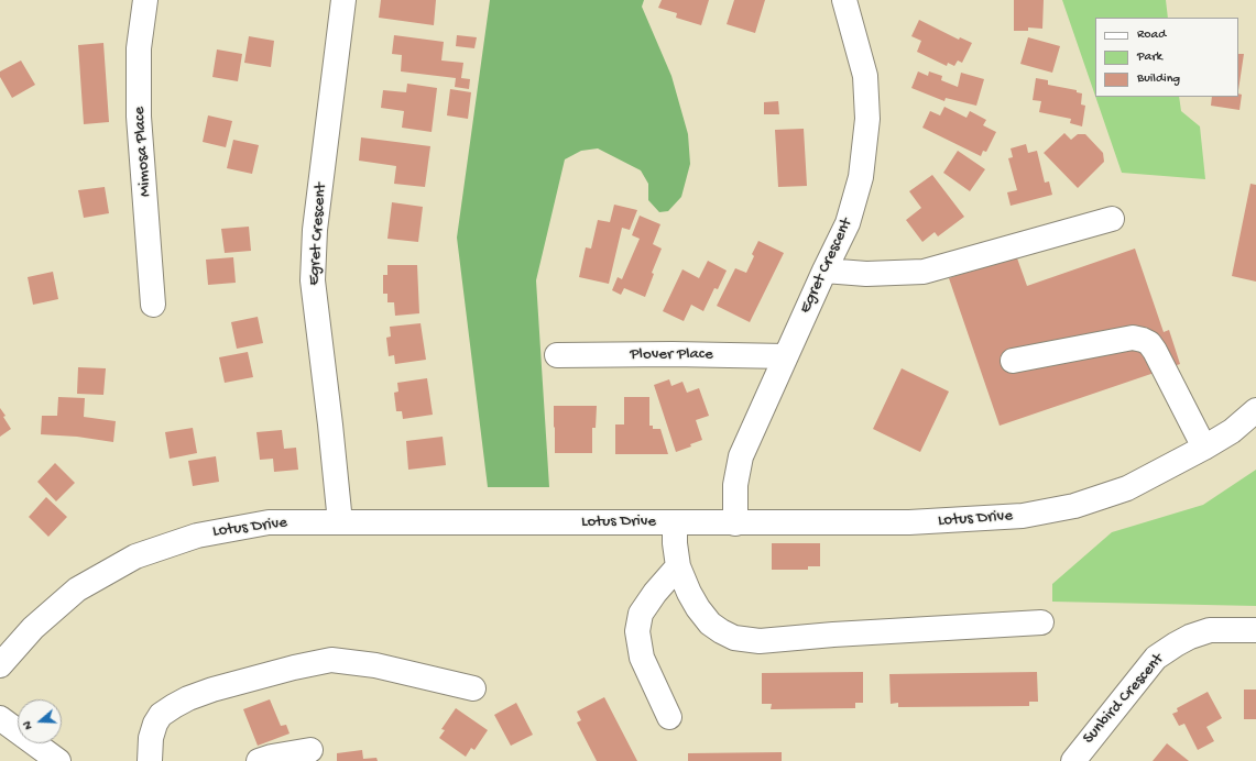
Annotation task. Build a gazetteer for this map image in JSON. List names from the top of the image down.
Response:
{
  "streets": {
    "street": [
      "Mimosa Place",
      "Egret Crescent",
      "Plover Place",
      "Lotus Drive",
      "Sunbird Crescent"
    ]
  },
  "crossings": [
    ["Egret Crescent", "Plover Place"],
    ["Egret Crescent", "Lotus Drive"]
  ],
  "legend": ["Road", "Park", "Building"],
  "north": "left"
}
